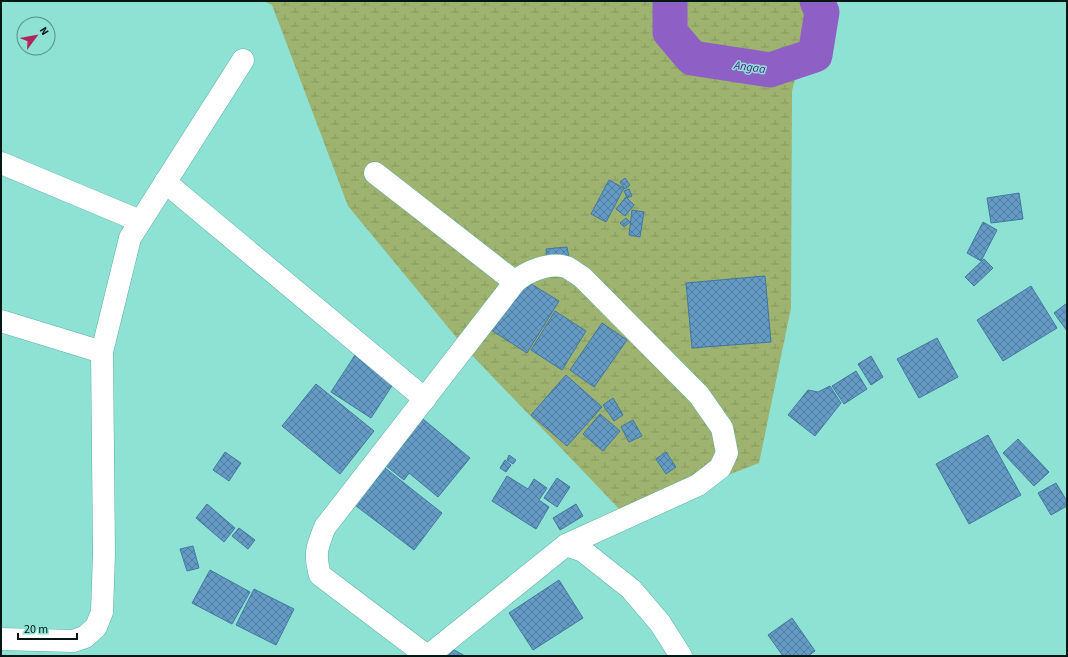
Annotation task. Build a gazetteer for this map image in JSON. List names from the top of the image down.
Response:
{
  "water": ["Angaa"],
  "scale_bar": "20 m",
  "north": "top right"
}
